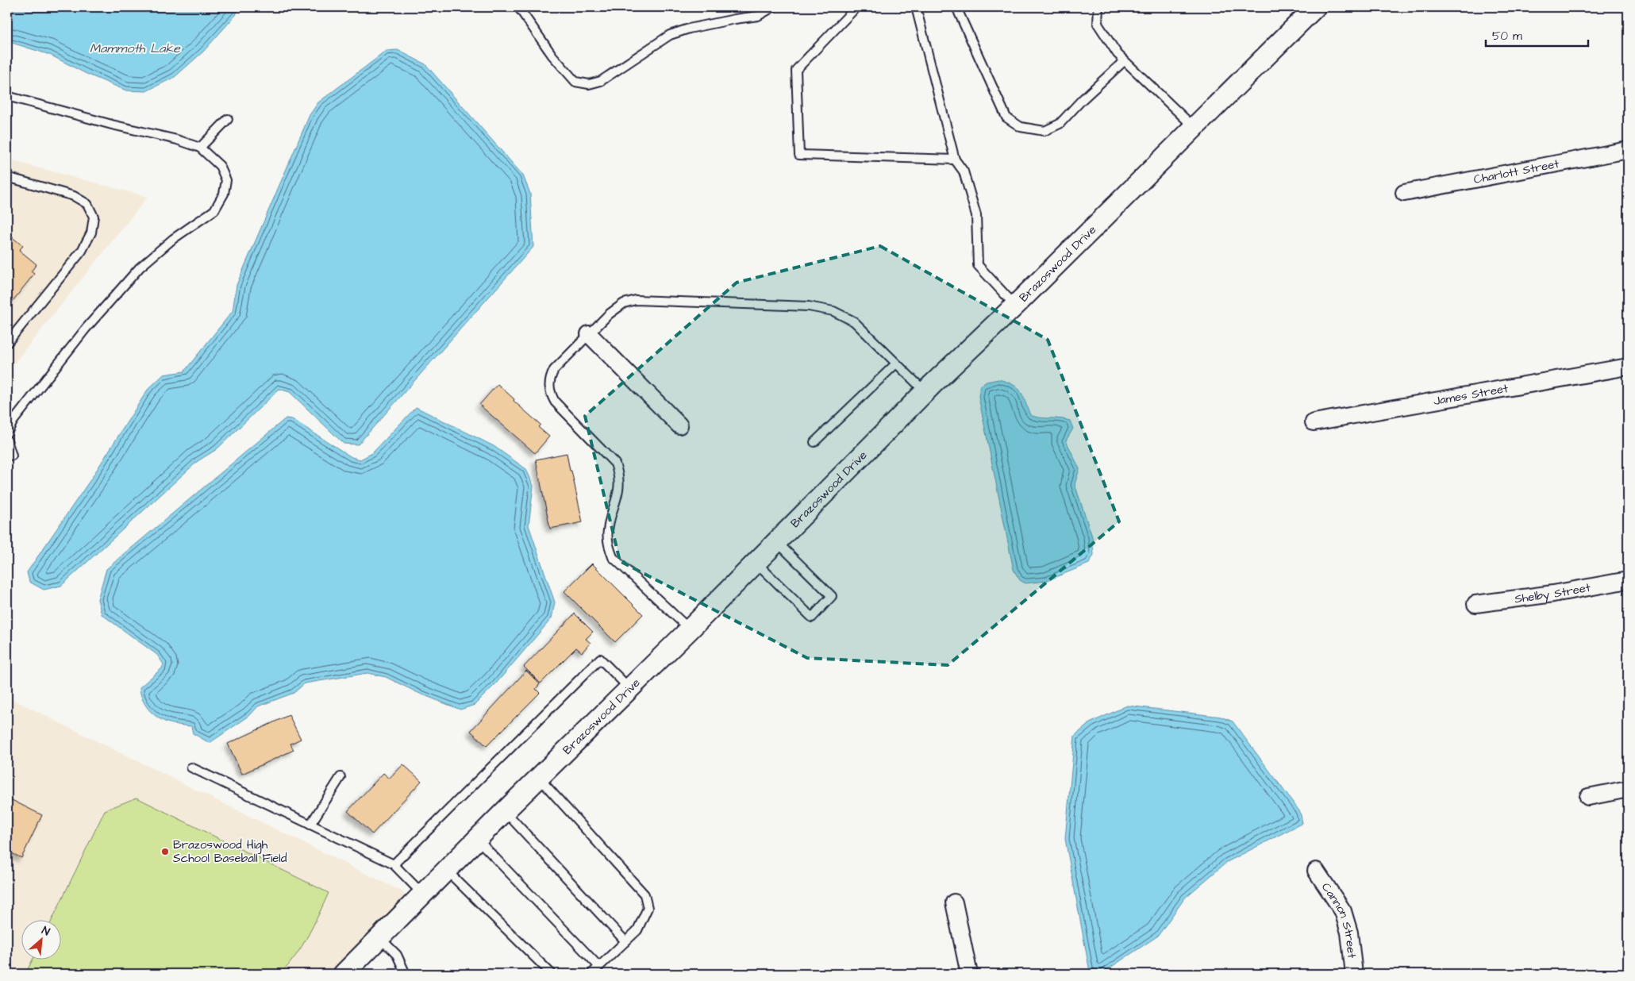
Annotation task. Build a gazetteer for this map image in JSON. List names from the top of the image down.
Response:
{
  "streets": {
    "street": [
      "Charlott Street",
      "Brazoswood Drive",
      "James Street",
      "Shelby Street",
      "Cannon Street"
    ]
  },
  "water": ["Mammoth Lake"],
  "places": ["Brazoswood High School Baseball Field"],
  "scale_bar": "50 m",
  "north": "top right"
}
